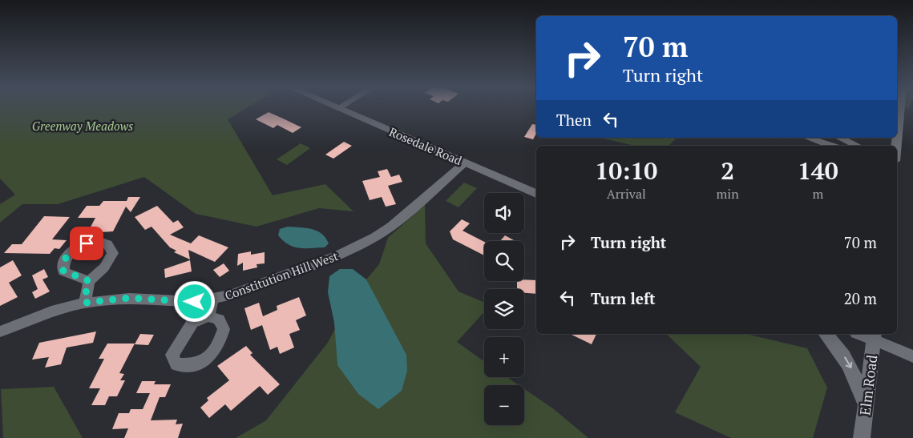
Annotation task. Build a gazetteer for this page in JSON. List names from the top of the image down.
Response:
{
  "streets": {
    "street": ["Rosedale Road", "Constitution Hill West", "Elm Road"]
  },
  "crossings": [
    ["Rosedale Road", "Constitution Hill West"]
  ],
  "parks": ["Greenway Meadows"],
  "page": {
    "turn": ["70 m", "Turn right"],
    "then": "Then",
    "eta": [
      "10:10",
      "Arrival",
      "2",
      "min",
      "140",
      "m"
    ],
    "map_buttons": ["+", "−"],
    "list": [
      {
        "name": "Turn right",
        "value": "70 m"
      },
      {
        "name": "Turn left",
        "value": "20 m"
      }
    ]
  }
}
